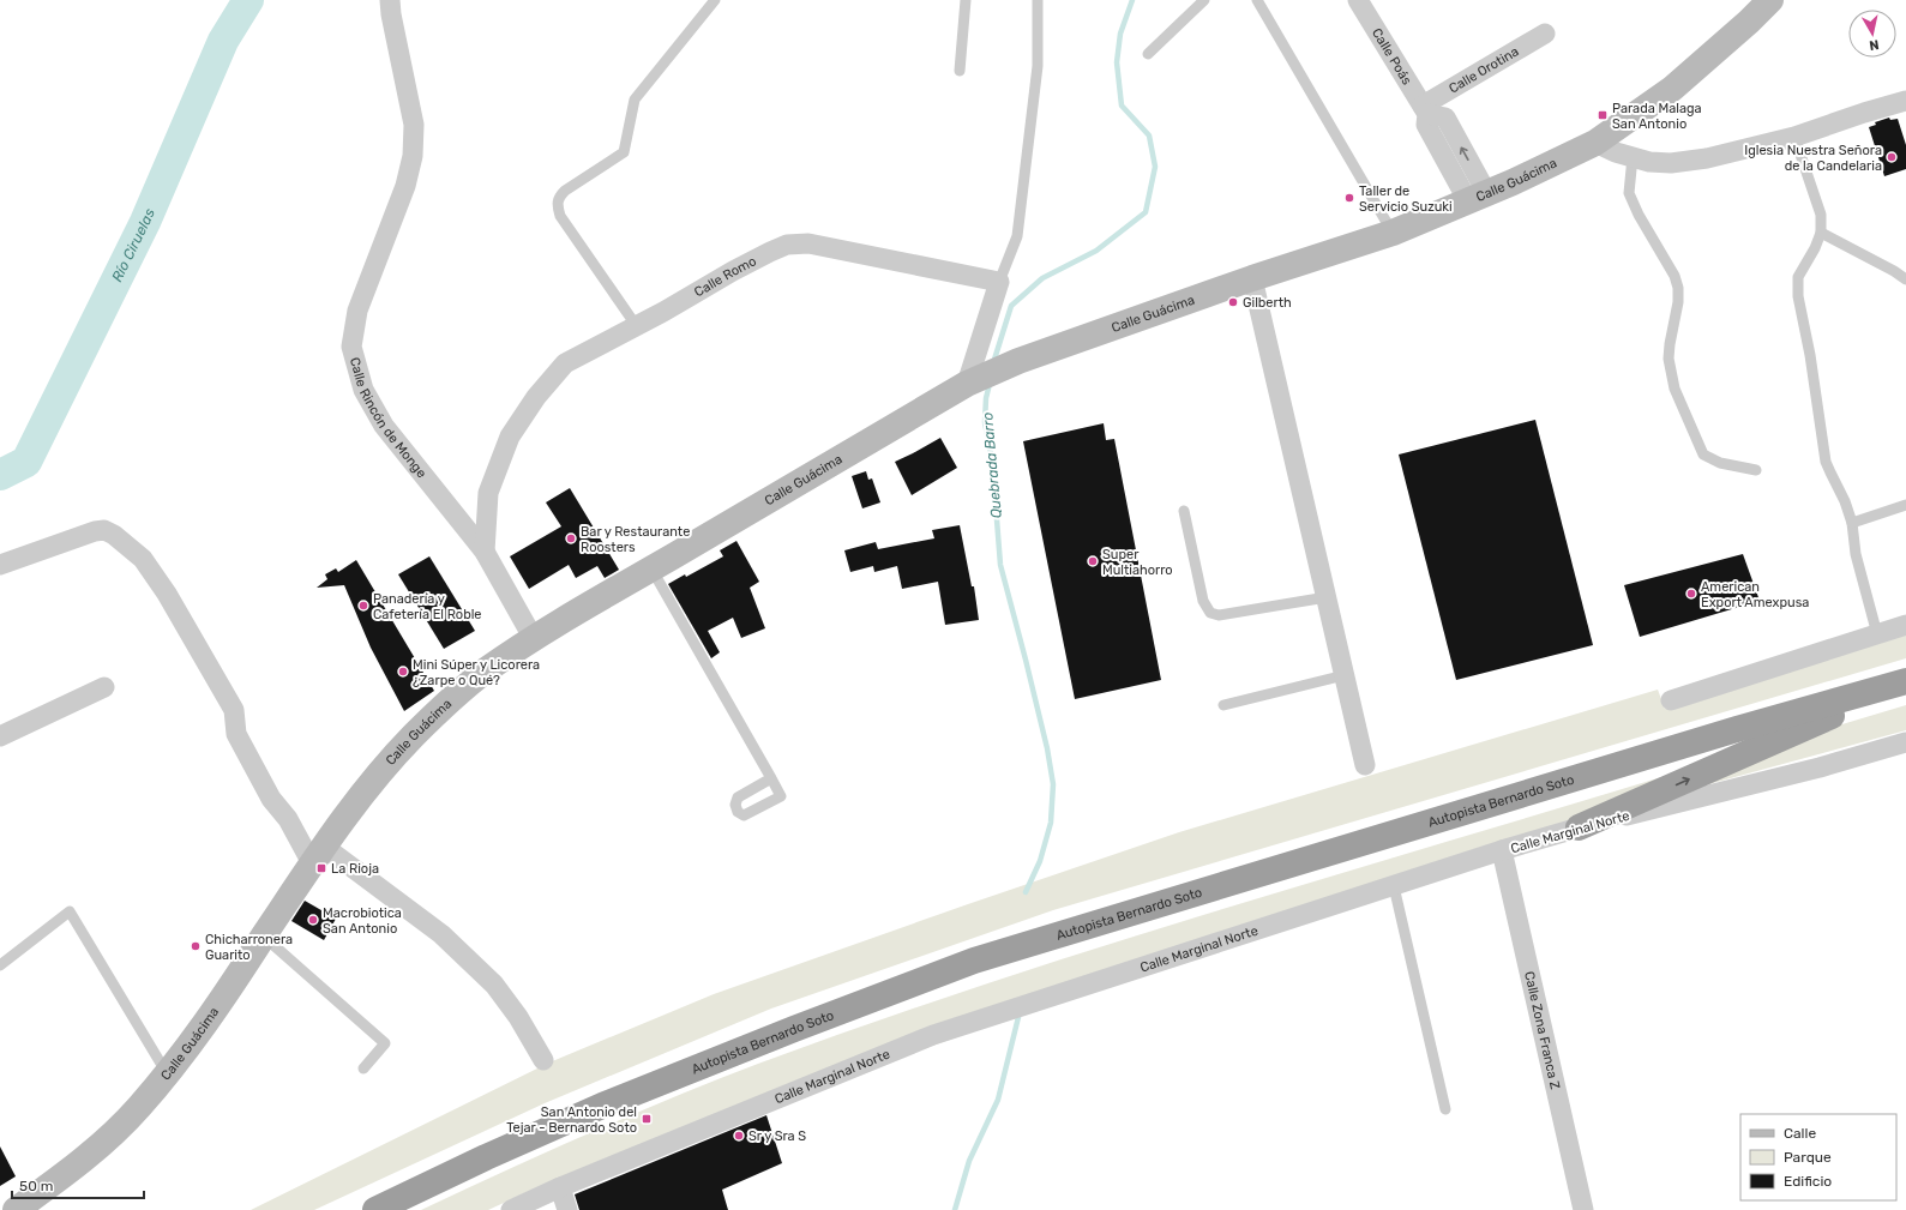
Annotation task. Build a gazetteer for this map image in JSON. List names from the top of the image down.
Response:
{
  "streets": {
    "highway": ["Autopista Bernardo Soto"],
    "main road": ["Calle Guácima"],
    "street": [
      "Calle Poás",
      "Calle Orotina",
      "Calle Romo",
      "Calle Rincón de Monge",
      "Calle Marginal Norte",
      "Calle Zona Franca Z"
    ]
  },
  "crossings": [
    ["Calle Poás", "Calle Orotina"],
    ["Calle Poás", "Calle Guácima"],
    ["Calle Guácima", "Calle Rincón de Monge"],
    ["Calle Romo", "Calle Rincón de Monge"],
    ["Calle Marginal Norte", "Calle Zona Franca Z"]
  ],
  "water": ["Río Ciruelas", "Quebrada Barro"],
  "places": {
    "transit": ["Parada Malaga San Antonio", "La Rioja", "San Antonio del Tejar - Bernardo Soto"],
    "other": [
      "Iglesia Nuestra Señora de la Candelaria",
      "Taller de Servicio Suzuki",
      "Gilberth",
      "Bar y Restaurante Roosters",
      "Super Multiahorro",
      "American Export Amexpusa",
      "Panadería y Cafetería El Roble",
      "Mini Súper y Licorera ¿Zarpe o Qué?",
      "Macrobiotica San Antonio",
      "Chicharronera Guarito",
      "Sr y Sra S"
    ]
  },
  "legend": ["Calle", "Parque", "Edificio"],
  "scale_bar": "50 m",
  "north": "bottom"
}
